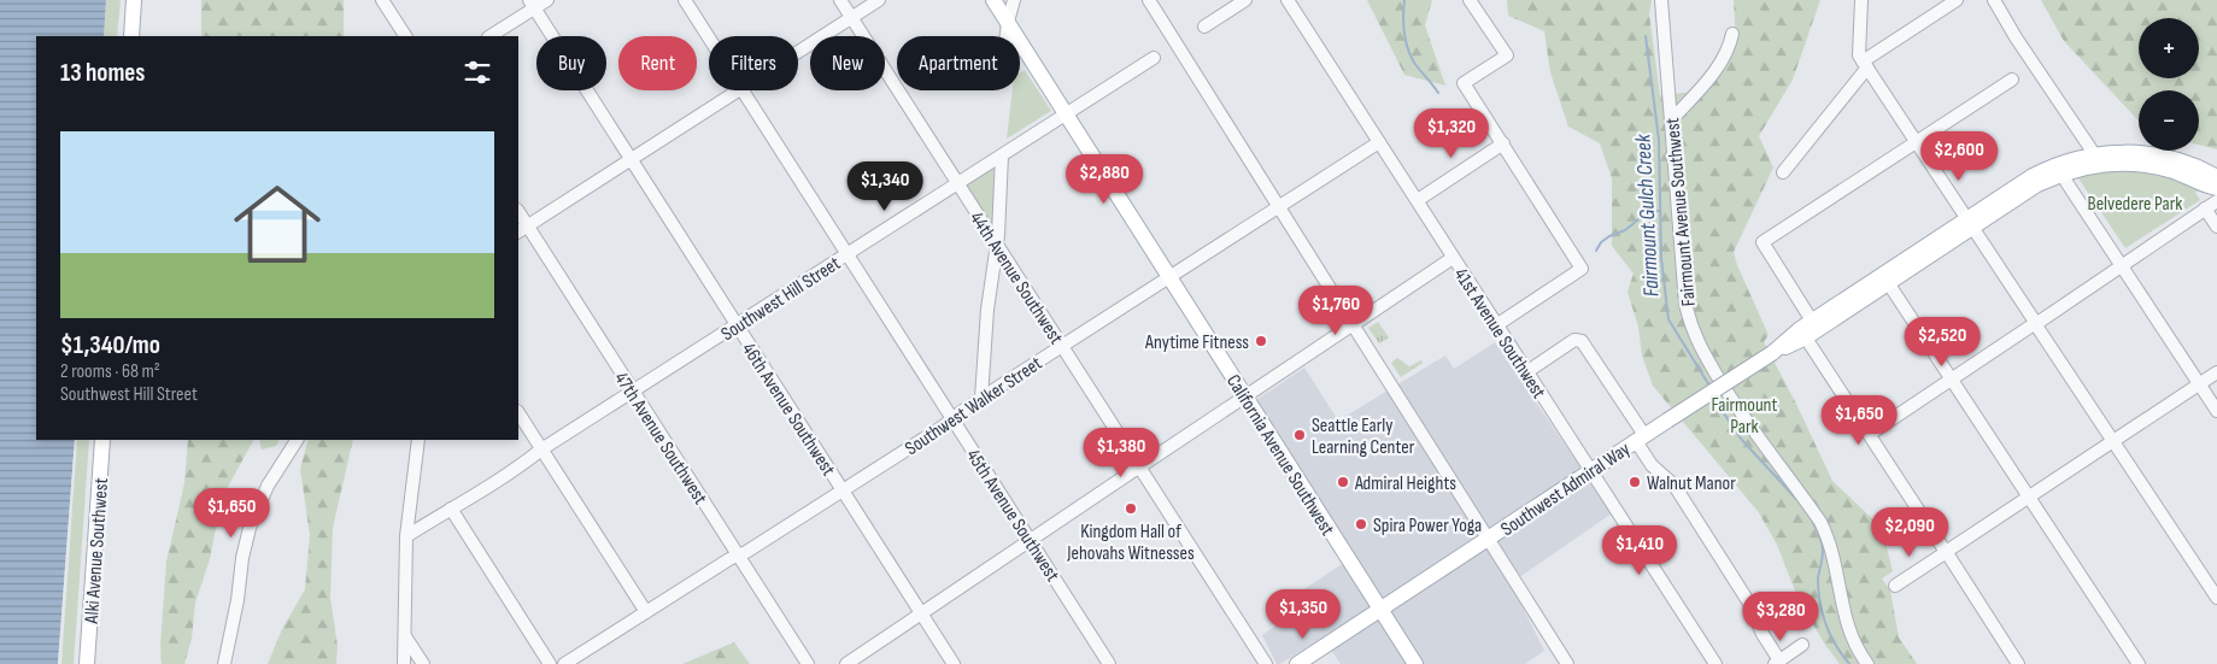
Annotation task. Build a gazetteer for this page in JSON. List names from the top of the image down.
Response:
{
  "streets": {
    "main road": ["California Avenue Southwest", "Southwest Admiral Way", "Alki Avenue Southwest"],
    "street": [
      "Fairmount Avenue Southwest",
      "44th Avenue Southwest",
      "Southwest Hill Street",
      "41st Avenue Southwest",
      "Southwest Walker Street",
      "46th Avenue Southwest",
      "47th Avenue Southwest",
      "45th Avenue Southwest"
    ]
  },
  "crossings": [
    ["44th Avenue Southwest", "Southwest Hill Street"],
    ["44th Avenue Southwest", "Southwest Walker Street"],
    ["Southwest Hill Street", "46th Avenue Southwest"],
    ["Southwest Hill Street", "47th Avenue Southwest"],
    ["Southwest Hill Street", "California Avenue Southwest"],
    ["Southwest Hill Street", "45th Avenue Southwest"],
    ["41st Avenue Southwest", "Southwest Walker Street"],
    ["41st Avenue Southwest", "Southwest Admiral Way"],
    ["Southwest Walker Street", "46th Avenue Southwest"],
    ["Southwest Walker Street", "47th Avenue Southwest"],
    ["Southwest Walker Street", "California Avenue Southwest"],
    ["Southwest Walker Street", "45th Avenue Southwest"],
    ["California Avenue Southwest", "Southwest Admiral Way"]
  ],
  "water": ["Fairmount Gulch Creek"],
  "parks": ["Belvedere Park", "Fairmount Park"],
  "places": [
    "Anytime Fitness",
    "Seattle Early Learning Center",
    "Admiral Heights",
    "Walnut Manor",
    "Kingdom Hall of Jehovahs Witnesses",
    "Spira Power Yoga"
  ],
  "page": {
    "map_buttons": ["+", "−"],
    "chip": [
      "Buy",
      "Rent",
      "Filters",
      "New",
      "Apartment"
    ],
    "heading": "13 homes",
    "price": [
      "$1,320",
      "$2,600",
      "$2,880",
      "$1,340",
      "$1,760",
      "$2,520",
      "$1,650",
      "$1,380",
      "$1,650",
      "$2,090",
      "$1,410",
      "$1,350",
      "$3,280"
    ],
    "list": [
      {
        "name": "$1,340/mo",
        "note": "2 rooms · 68 m² · Southwest Hill Street"
      }
    ]
  }
}
